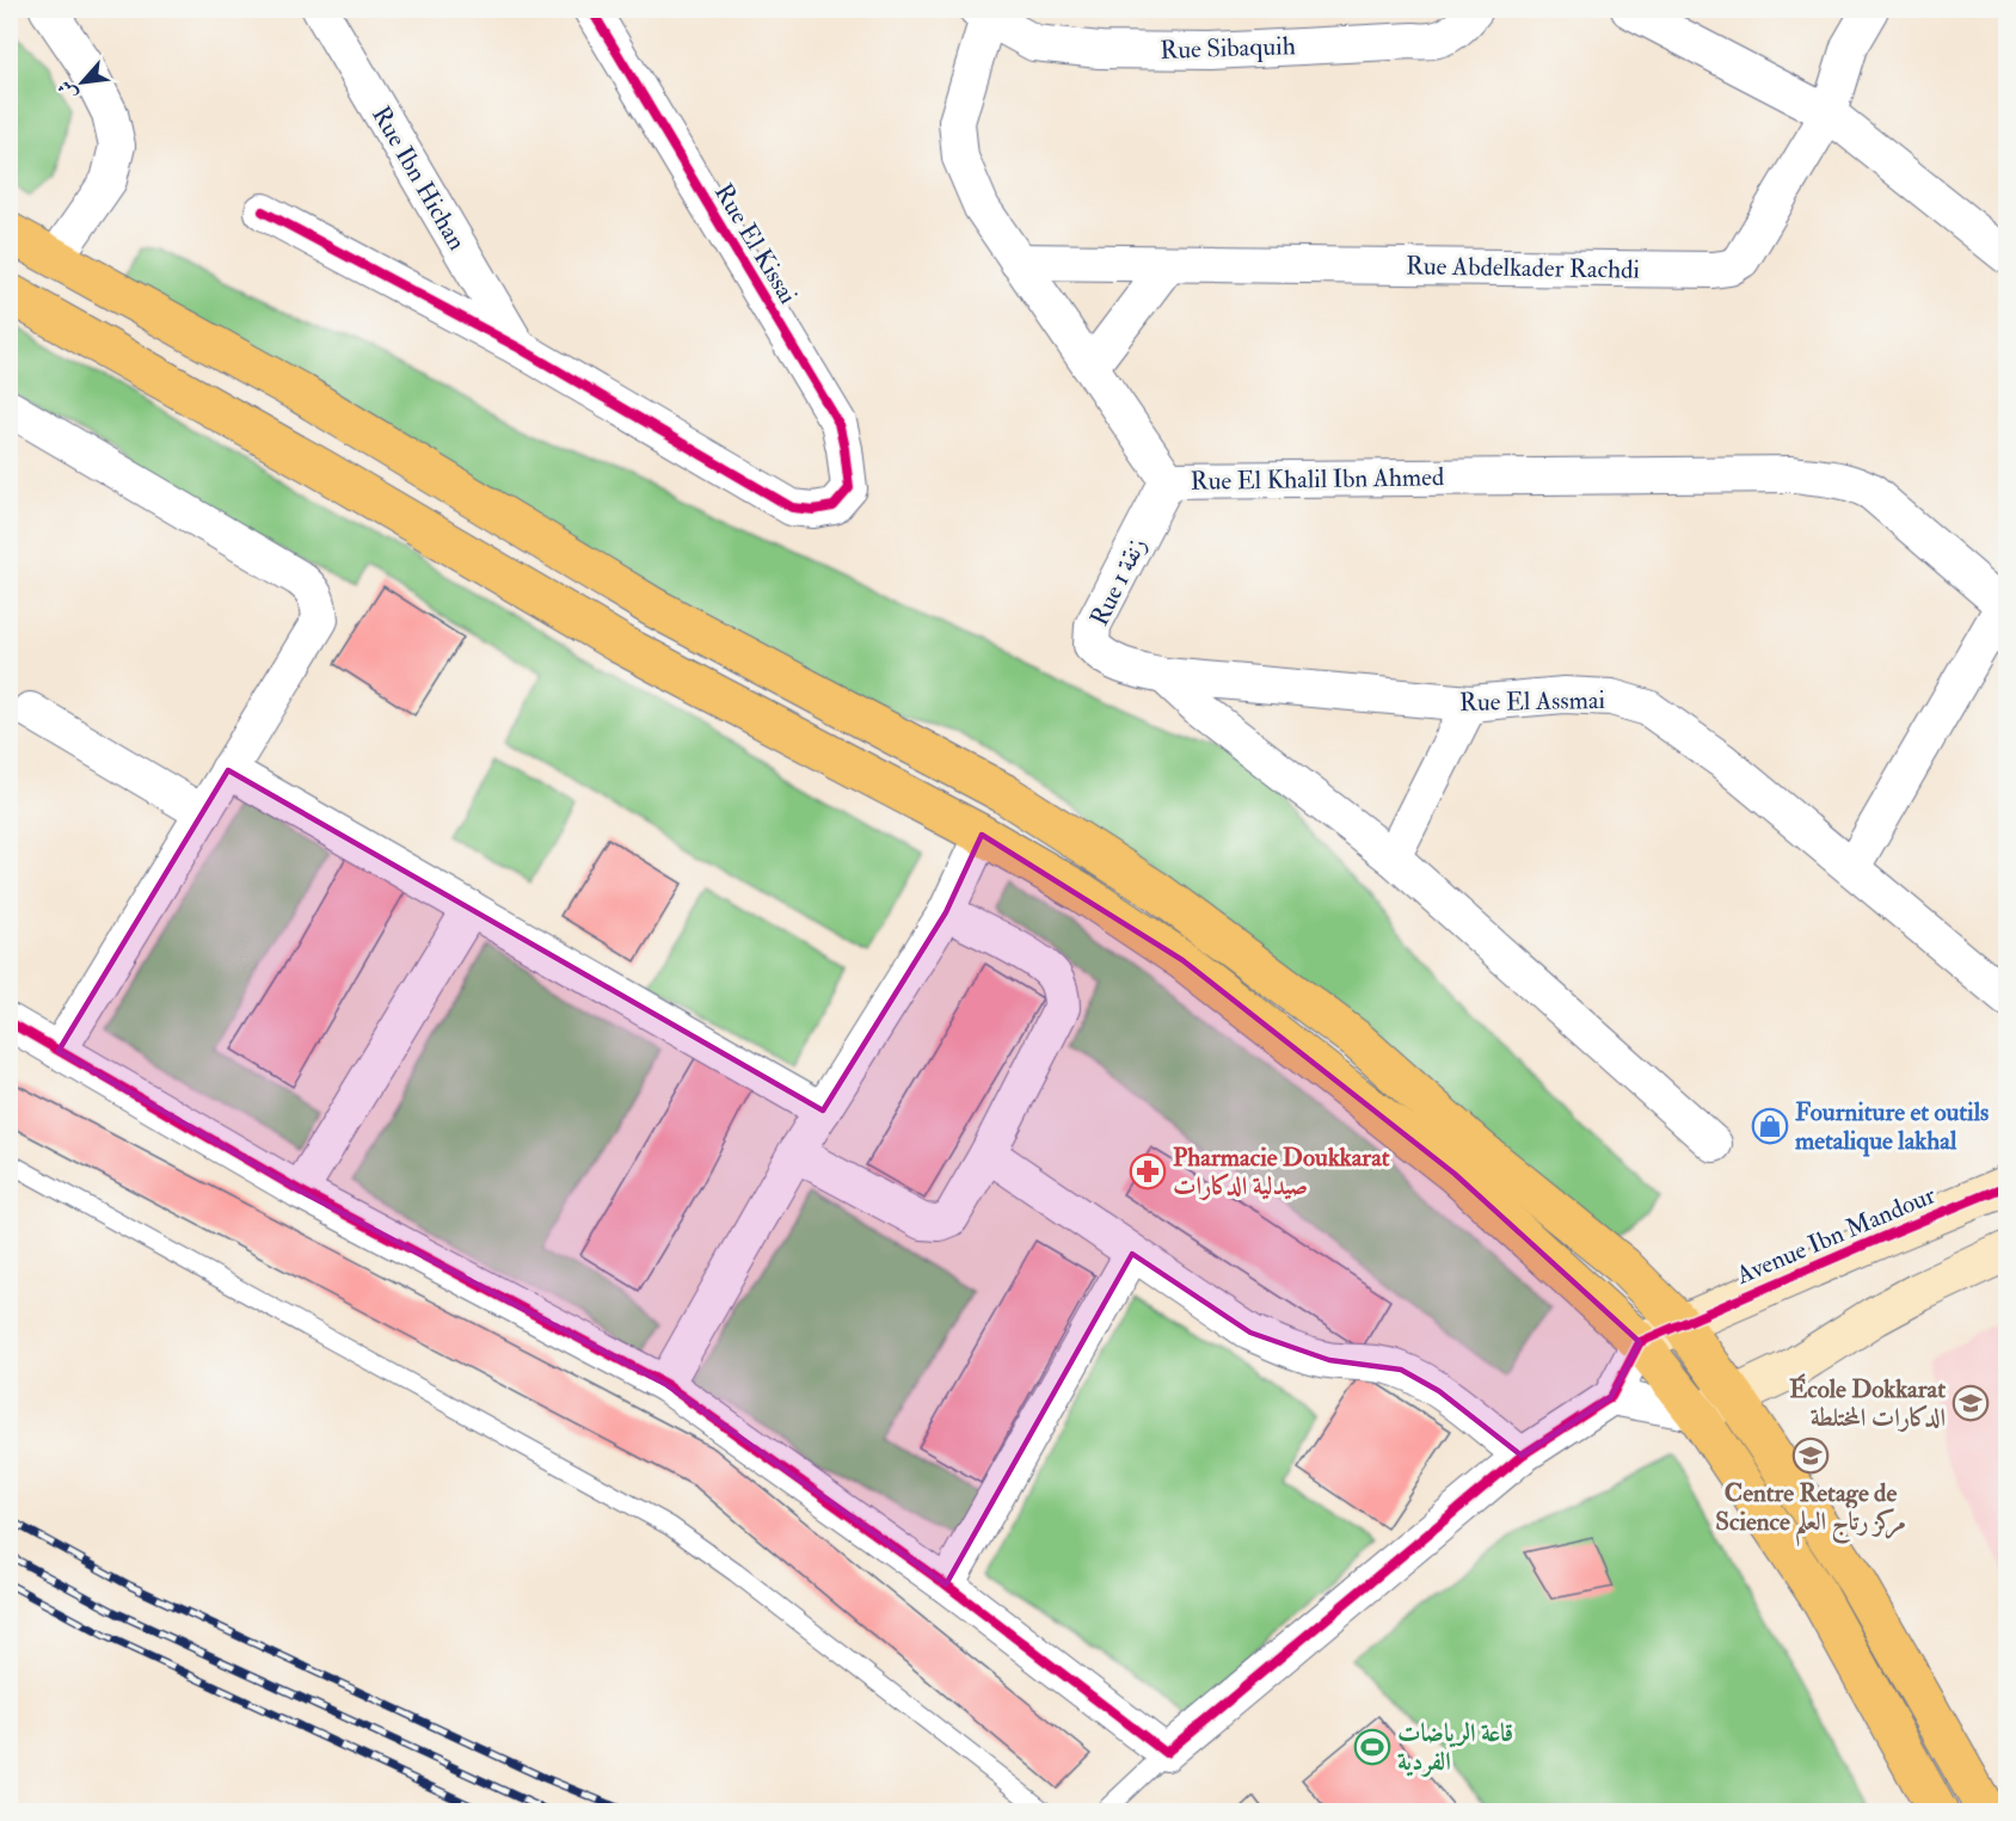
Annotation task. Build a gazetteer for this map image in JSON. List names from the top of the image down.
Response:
{
  "streets": {
    "street": [
      "Rue Sibaquih",
      "Rue Ibn Hichan",
      "Rue El Kissai",
      "Rue Abdelkader Rachdi",
      "Rue El Khalil Ibn Ahmed",
      "Rue 1 زنقة",
      "Rue El Assmai",
      "Avenue Ibn Mandour"
    ]
  },
  "crossings": [
    ["Rue Sibaquih", "Rue El Khalil Ibn Ahmed"],
    ["Rue Ibn Hichan", "Rue El Kissai"],
    ["Rue Abdelkader Rachdi", "Rue El Khalil Ibn Ahmed"],
    ["Rue El Khalil Ibn Ahmed", "Rue 1 زنقة"],
    ["Rue 1 زنقة", "Rue El Assmai"]
  ],
  "places": {
    "shop": ["Fourniture et outils metalique lakhal"],
    "pharmacy": ["Pharmacie Doukkarat صيدلية الدكارات"],
    "school or university": ["École Dokkarat الدكارات المختلطة", "Centre Retage de Science مركز رتاج العلم"],
    "sports": ["قاعة الرياضات الفردية"]
  },
  "north": "bottom left"
}
